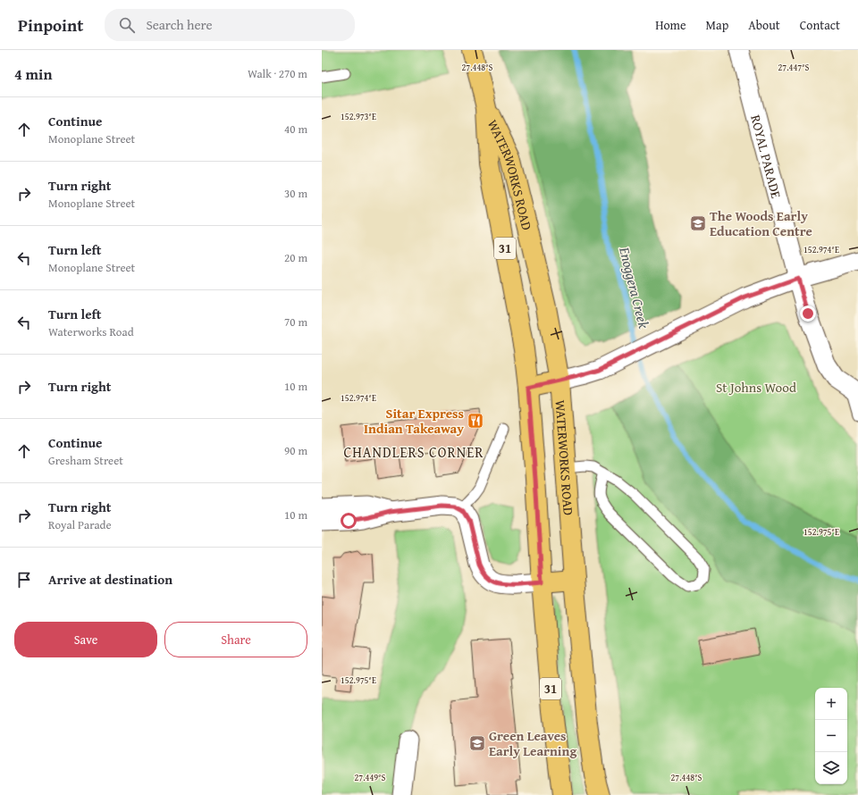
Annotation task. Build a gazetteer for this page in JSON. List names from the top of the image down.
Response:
{
  "streets": {
    "main road": ["WATERWORKS ROAD", "31"],
    "street": ["ROYAL PARADE"]
  },
  "districts": ["CHANDLERS CORNER"],
  "water": ["Enoggera Creek"],
  "parks": ["St Johns Wood"],
  "places": {
    "school or university": ["The Woods Early Education Centre", "Green Leaves Early Learning"],
    "restaurant": ["Sitar Express Indian Takeaway"]
  },
  "page": {
    "header": "Pinpoint",
    "search": "Search here",
    "nav": [
      "Home",
      "Map",
      "About",
      "Contact"
    ],
    "heading": ["4 min", "Walk · 270 m"],
    "list": [
      ["Continue", "Monoplane Street", "40 m"],
      ["Turn right", "Monoplane Street", "30 m"],
      ["Turn left", "Monoplane Street", "20 m"],
      ["Turn left", "Waterworks Road", "70 m"],
      ["Turn right", "10 m"],
      ["Continue", "Gresham Street", "90 m"],
      ["Turn right", "Royal Parade", "10 m"],
      "Arrive at destination"
    ],
    "buttons": ["Save", "Share"],
    "map_buttons": ["+", "−"]
  },
  "coordinates": [
    "27.448°S",
    "27.447°S",
    "152.973°E",
    "152.974°E",
    "152.975°E",
    "27.449°S"
  ]
}
